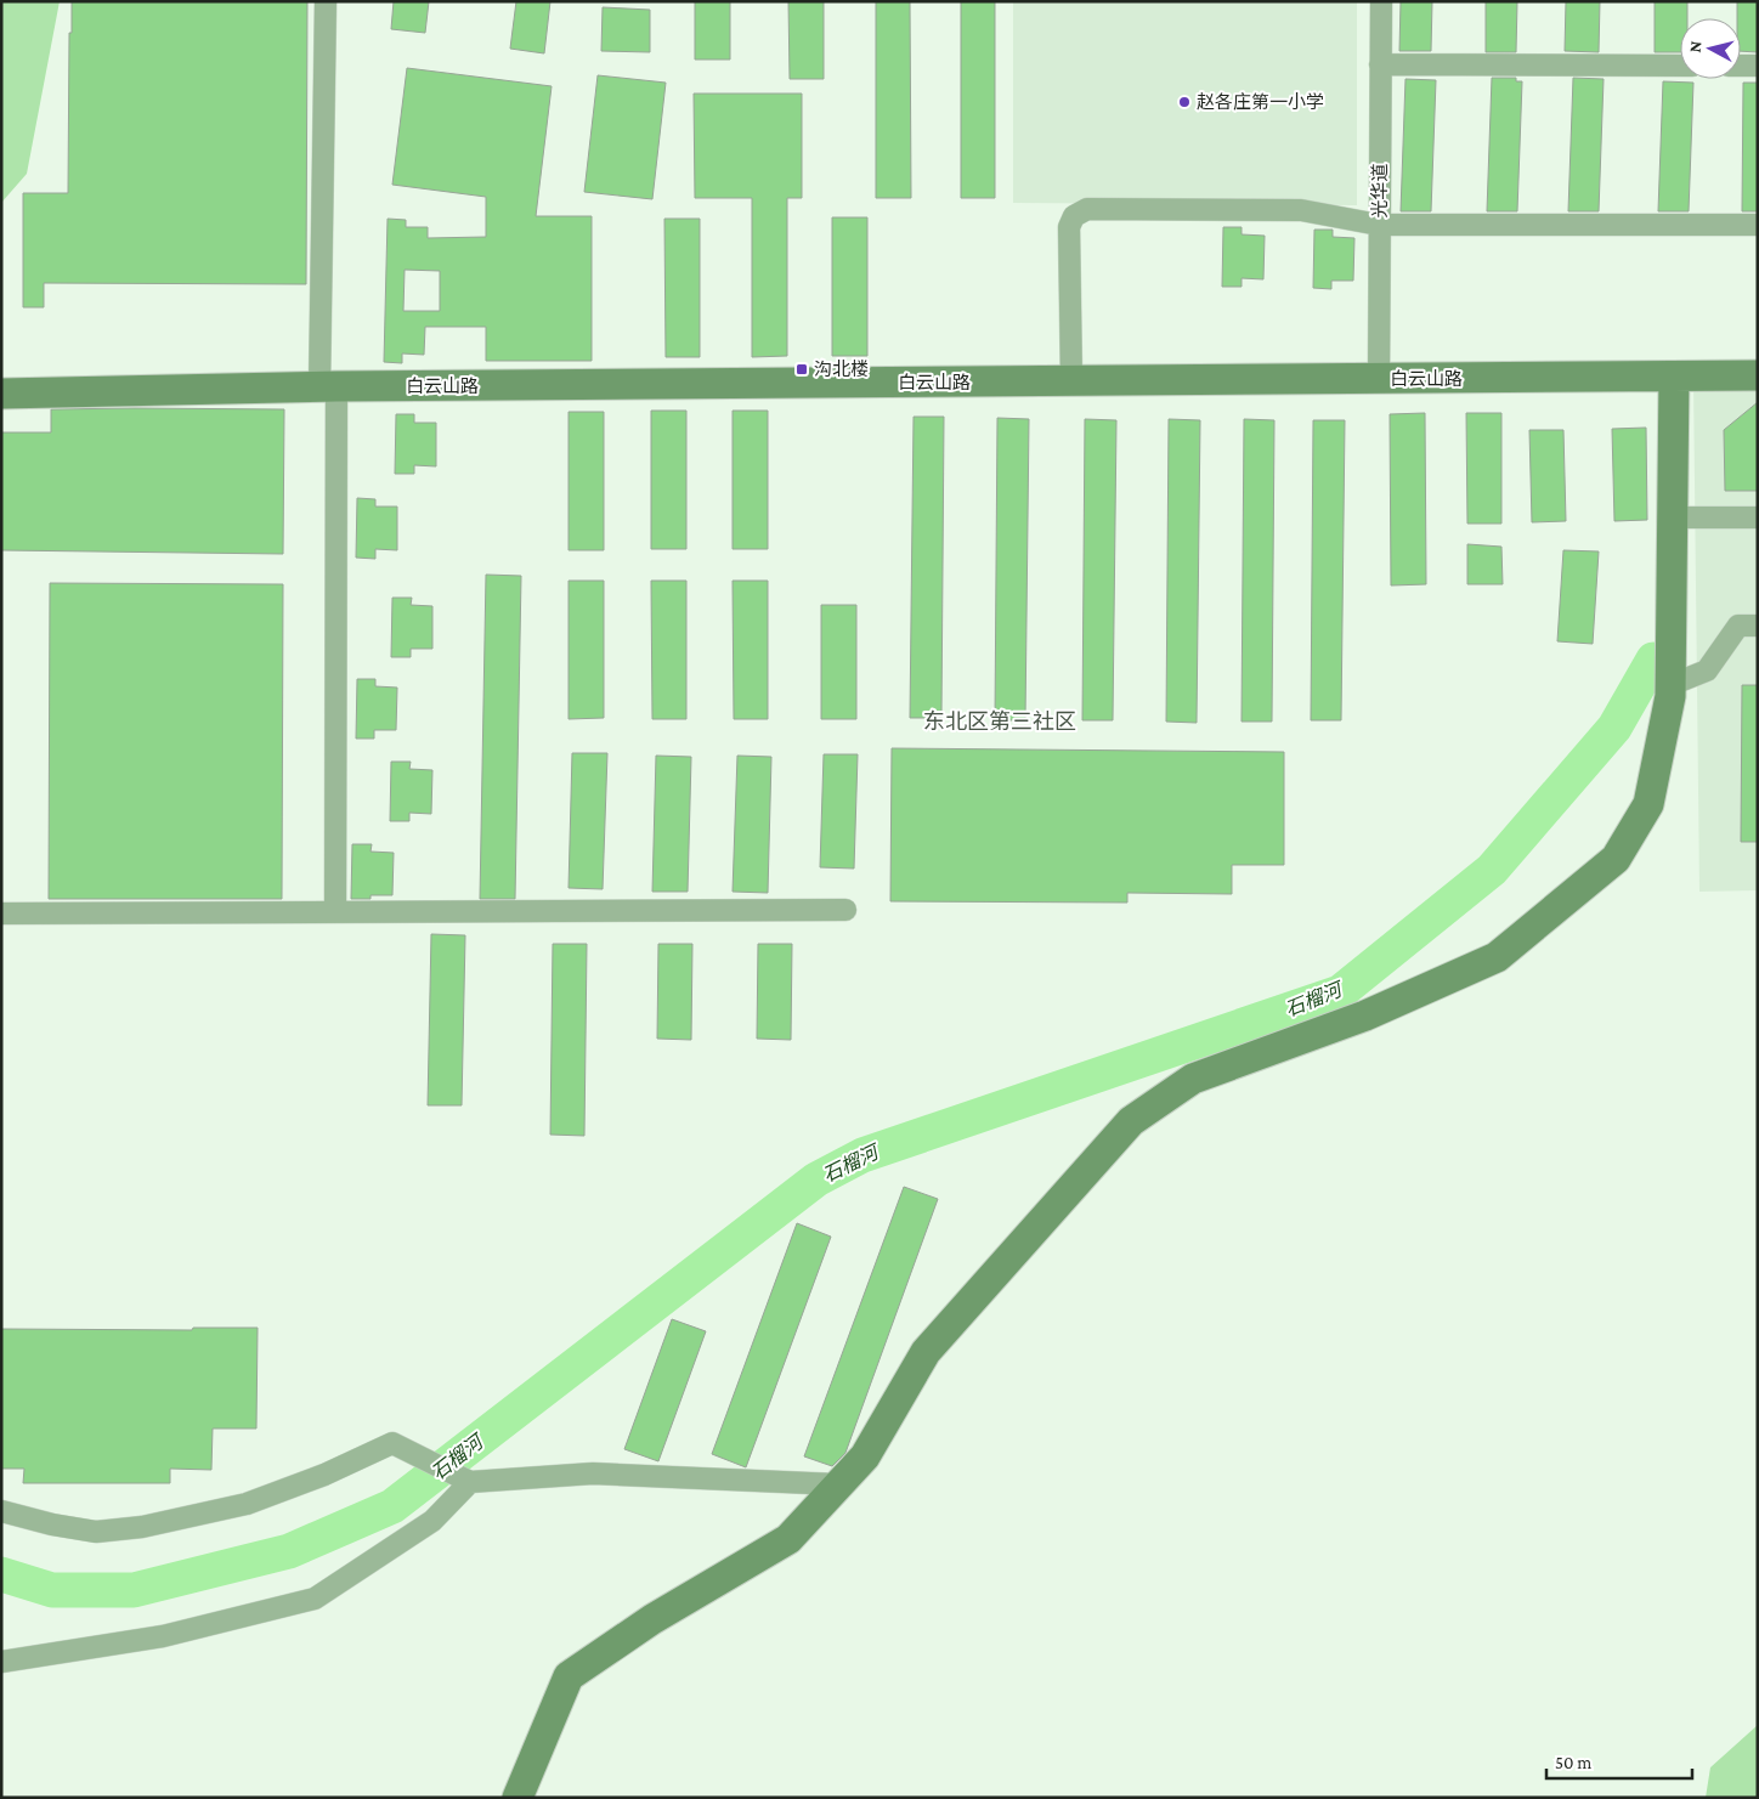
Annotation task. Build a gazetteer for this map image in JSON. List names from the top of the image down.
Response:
{
  "streets": {
    "street": ["光华道", "白云山路"]
  },
  "crossings": [
    ["光华道", "白云山路"]
  ],
  "districts": ["东北区第三社区"],
  "water": ["石榴河"],
  "places": {
    "other": ["赵各庄第一小学"],
    "transit": ["沟北楼"]
  },
  "scale_bar": "50 m",
  "north": "left"
}
